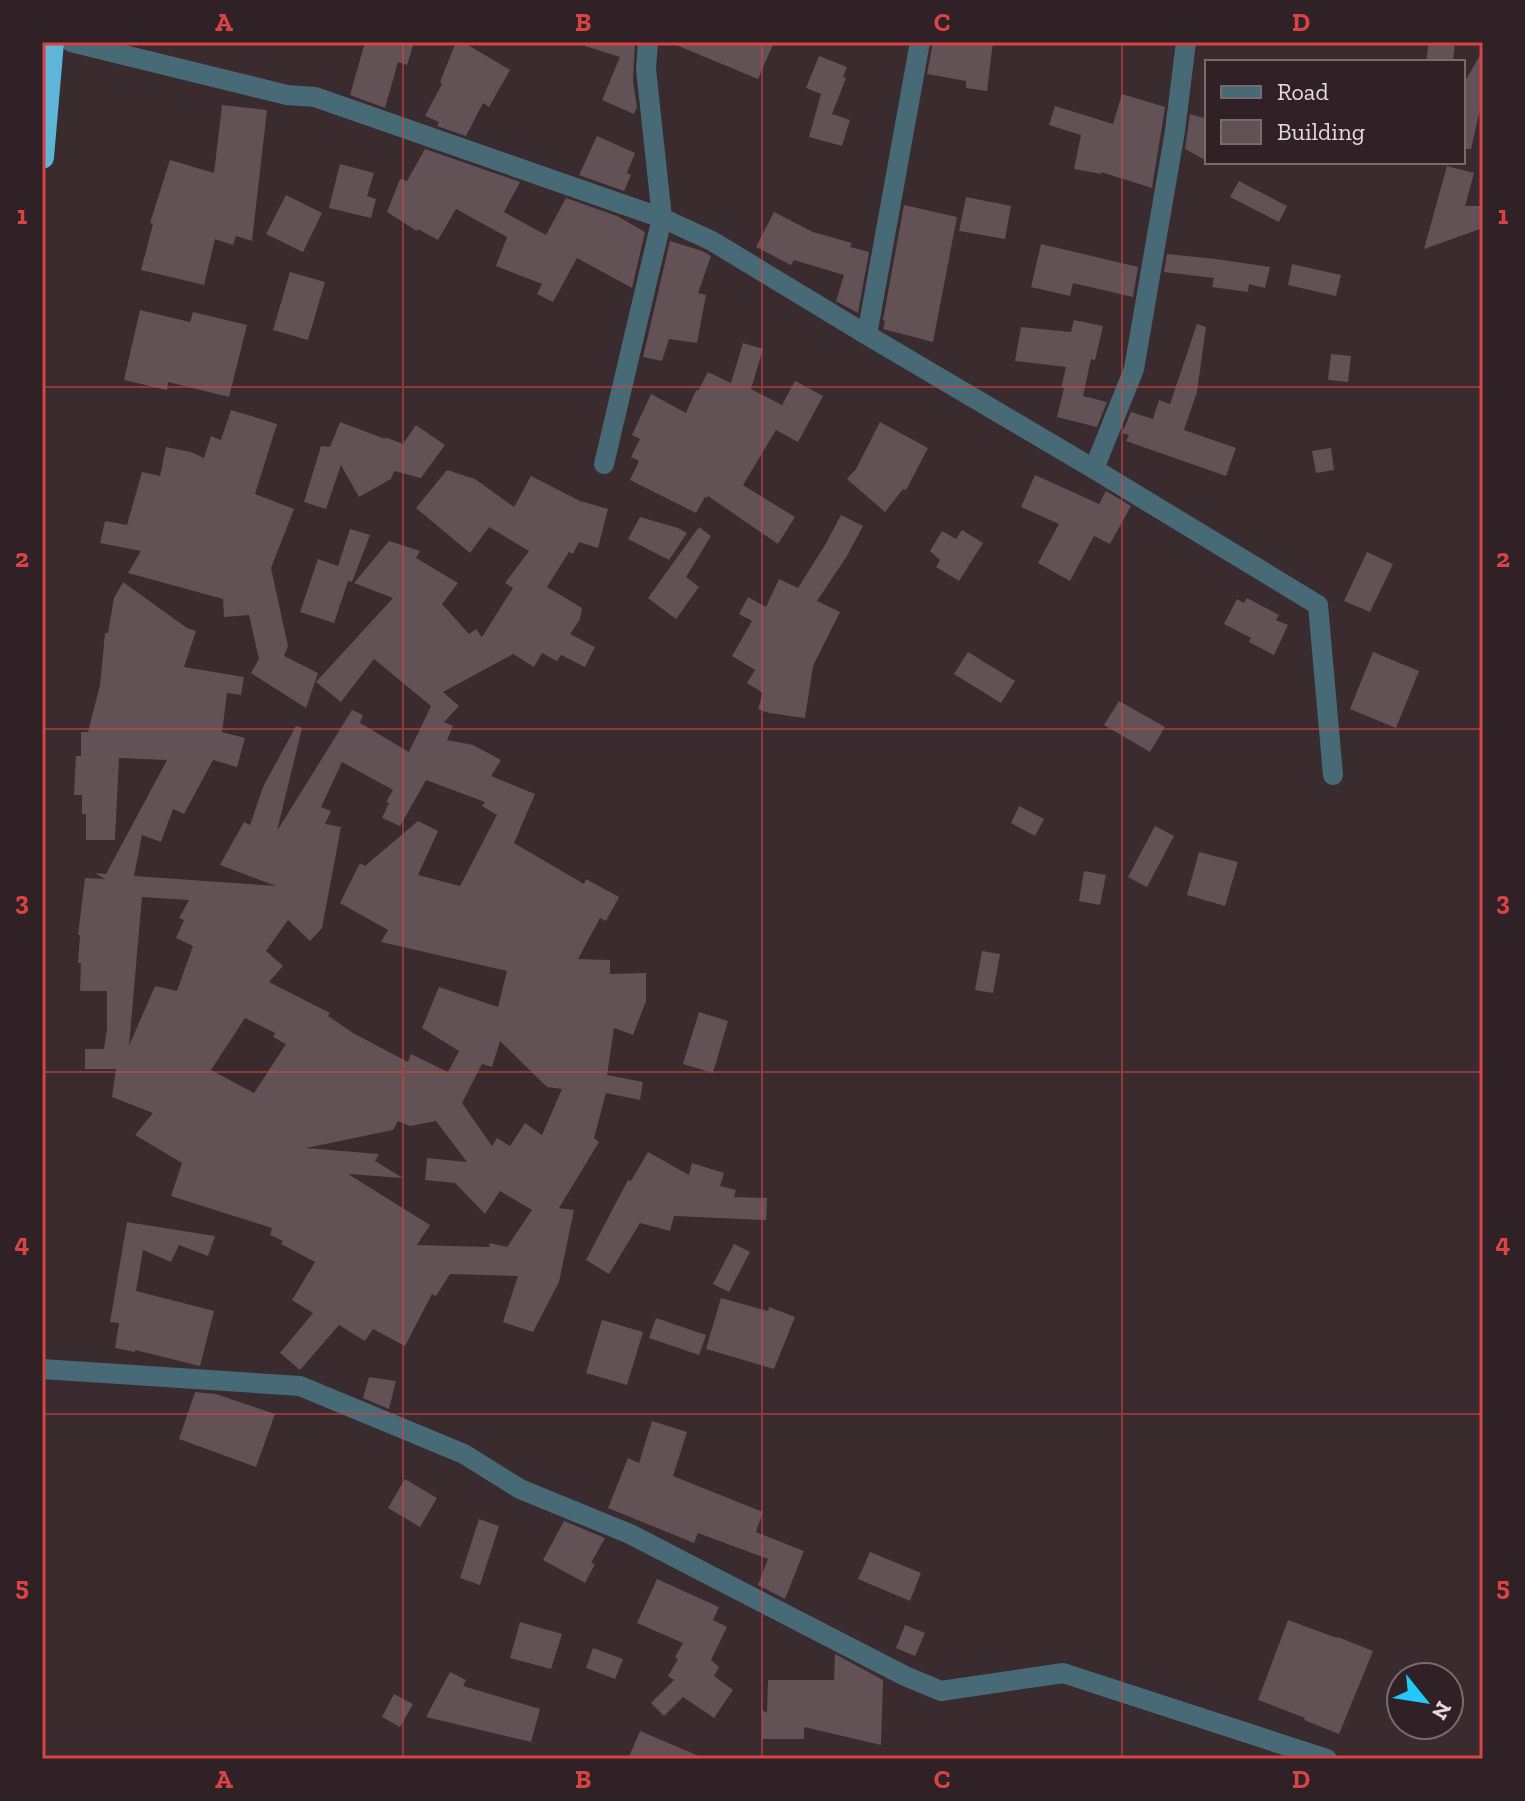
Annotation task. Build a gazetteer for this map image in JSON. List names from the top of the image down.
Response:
{
  "legend": ["Road", "Building"],
  "north": "bottom right",
  "grid": {
    "columns": [
      "A",
      "B",
      "C",
      "D"
    ],
    "rows": [
      "1",
      "2",
      "3",
      "4",
      "5"
    ]
  }
}
